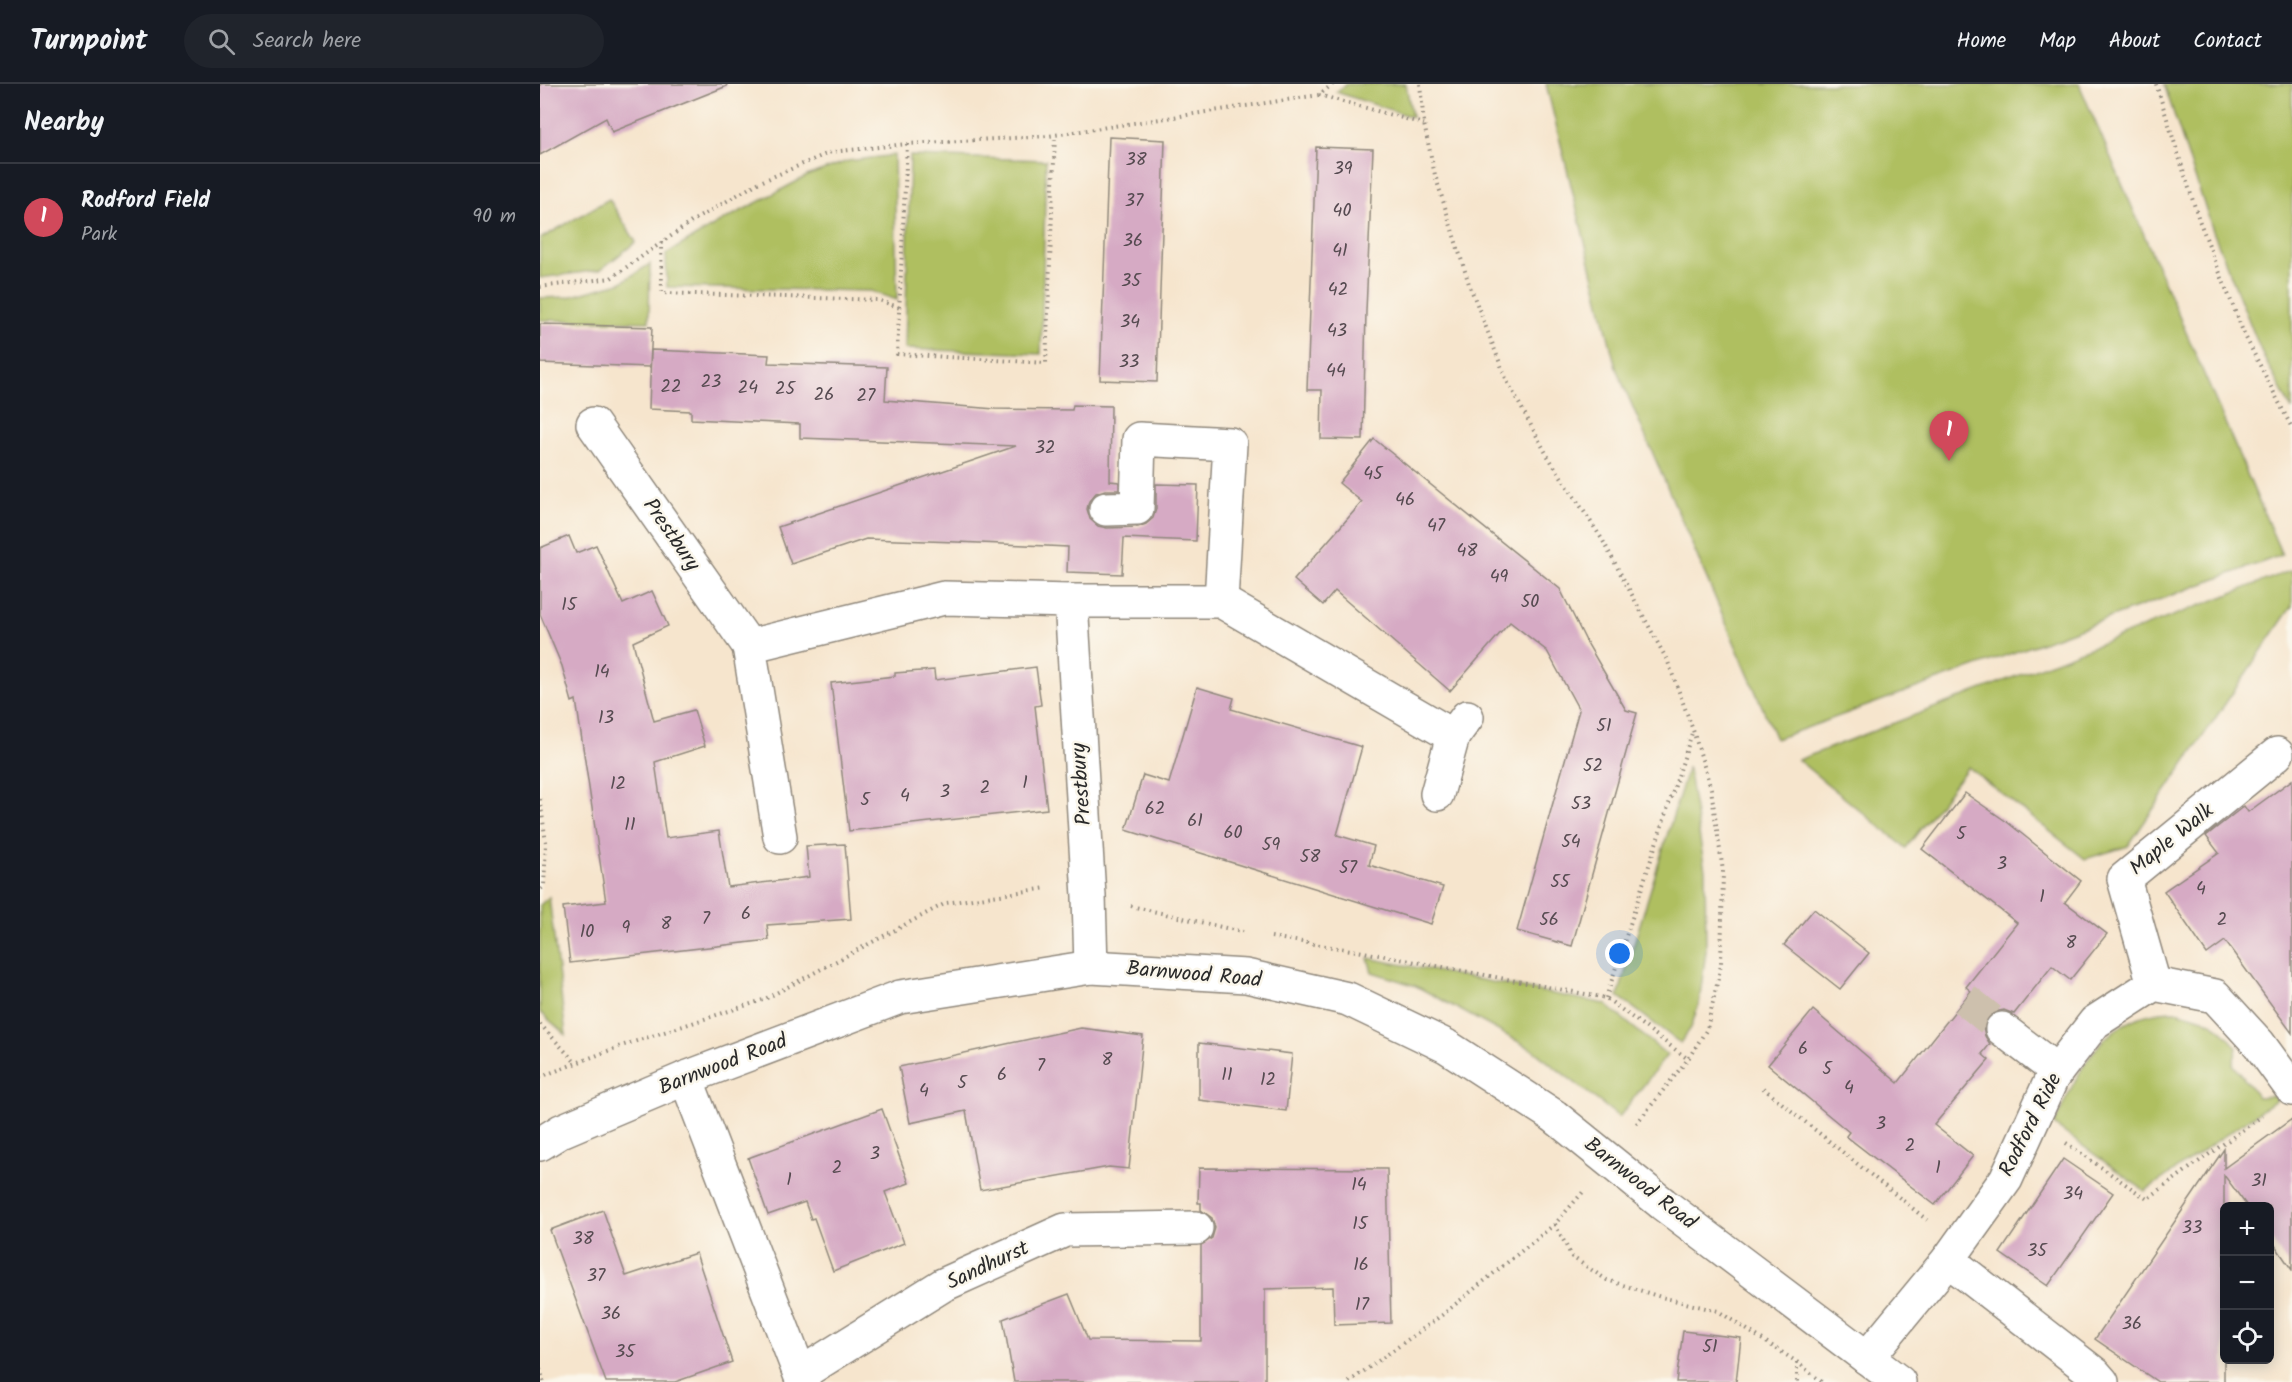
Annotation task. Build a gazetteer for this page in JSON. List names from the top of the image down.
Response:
{
  "streets": {
    "street": [
      "Prestbury",
      "Maple Walk",
      "Barnwood Road",
      "Rodford Ride",
      "Sandhurst"
    ]
  },
  "crossings": [
    ["Prestbury", "Barnwood Road"],
    ["Maple Walk", "Rodford Ride"],
    ["Barnwood Road", "Rodford Ride"],
    ["Barnwood Road", "Sandhurst"]
  ],
  "house_numbers": [
    "38",
    "39",
    "37",
    "40",
    "36",
    "41",
    "35",
    "42",
    "34",
    "43",
    "33",
    "44",
    "23",
    "22",
    "24",
    "25",
    "26",
    "27",
    "32",
    "45",
    "46",
    "47",
    "48",
    "49",
    "50",
    "15",
    "14",
    "13",
    "51",
    "52",
    "1",
    "12",
    "2",
    "3",
    "4",
    "5",
    "53",
    "62",
    "61",
    "11",
    "60",
    "5",
    "54",
    "59",
    "58",
    "3",
    "57",
    "55",
    "4",
    "1",
    "6",
    "7",
    "56",
    "2",
    "8",
    "9",
    "10",
    "8",
    "6",
    "8",
    "7",
    "5",
    "6",
    "11",
    "12",
    "5",
    "4",
    "4",
    "3",
    "2",
    "3",
    "2",
    "1",
    "1",
    "31",
    "14",
    "34",
    "15",
    "33",
    "38",
    "35",
    "16",
    "37",
    "17",
    "36",
    "36",
    "51",
    "35"
  ],
  "page": {
    "header": "Turnpoint",
    "search": "Search here",
    "nav": [
      "Home",
      "Map",
      "About",
      "Contact"
    ],
    "heading": "Nearby",
    "list": [
      {
        "mark": "1",
        "name": "Rodford Field",
        "note": "Park",
        "value": "90 m"
      }
    ],
    "pins": "1",
    "map_buttons": ["+", "−"]
  }
}
